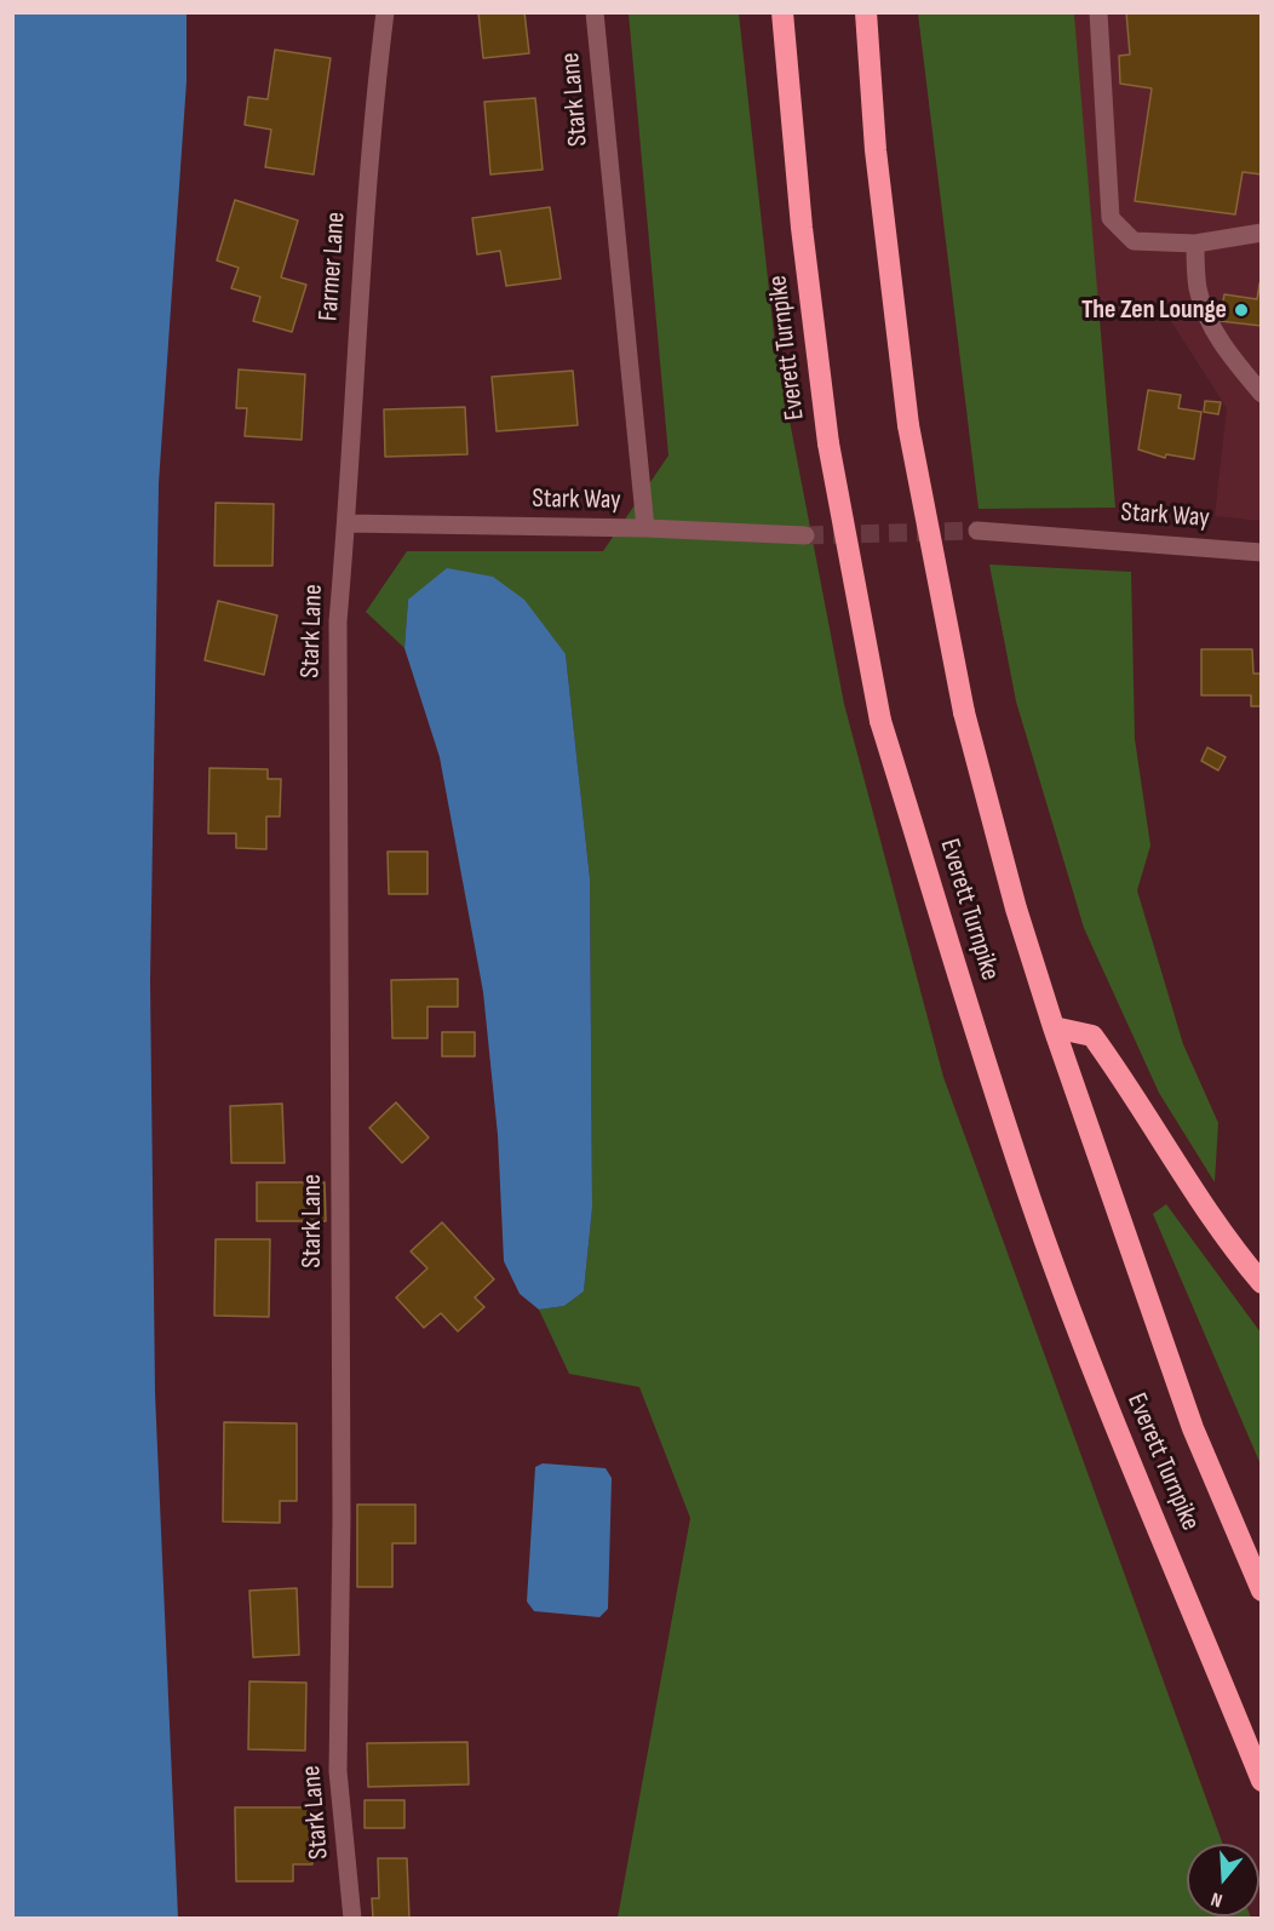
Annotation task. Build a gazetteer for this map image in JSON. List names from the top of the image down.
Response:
{
  "streets": {
    "highway": ["Everett Turnpike"],
    "street": ["Stark Lane", "Farmer Lane", "Stark Way"]
  },
  "crossings": [
    ["Stark Lane", "Farmer Lane"],
    ["Stark Lane", "Stark Way"],
    ["Farmer Lane", "Stark Way"]
  ],
  "places": ["The Zen Lounge"],
  "north": "bottom"
}
